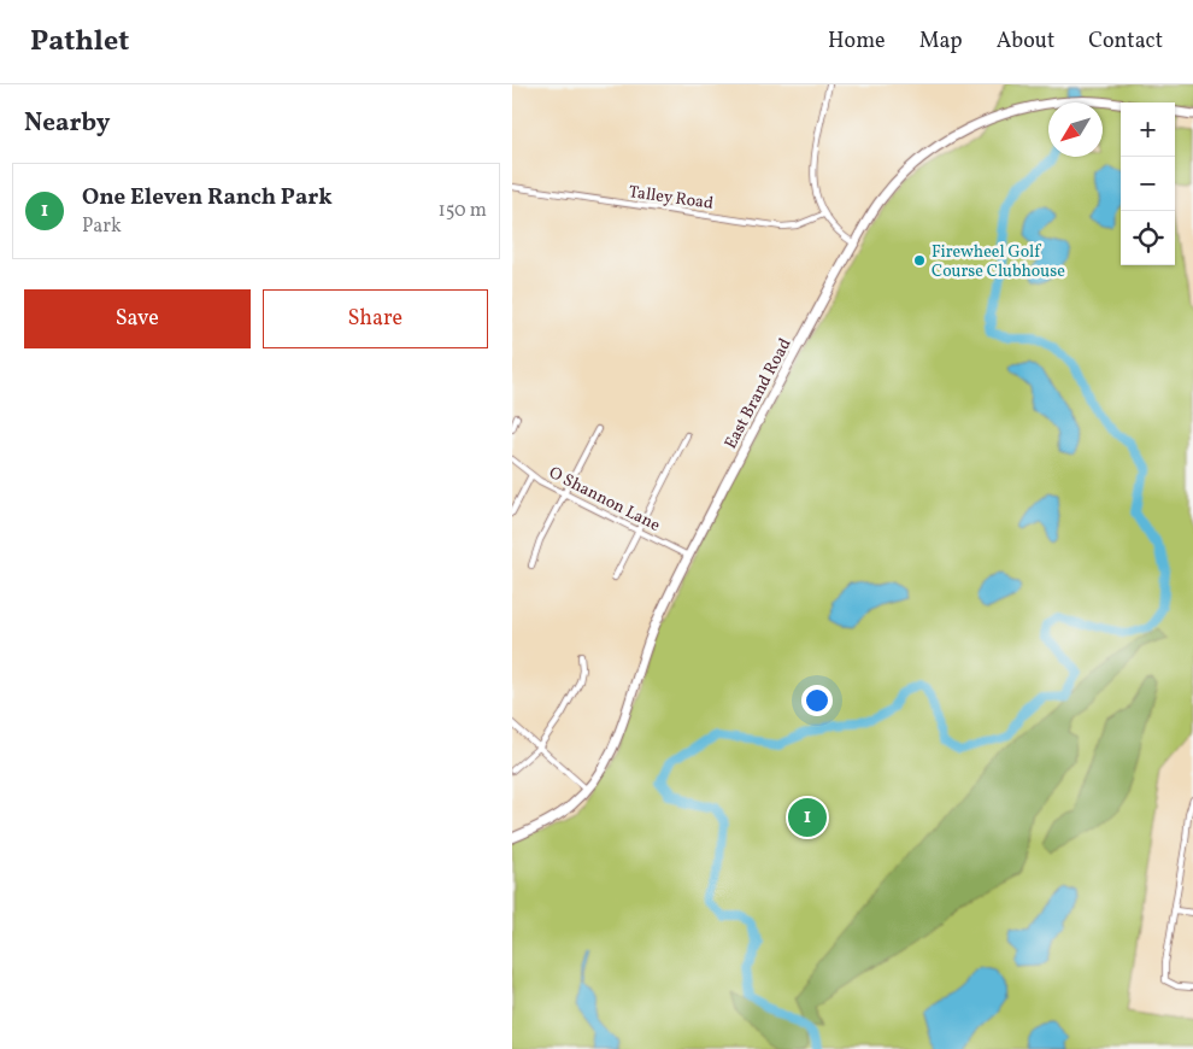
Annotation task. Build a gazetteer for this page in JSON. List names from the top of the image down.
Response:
{
  "streets": {
    "main road": ["East Brand Road"],
    "street": ["Talley Road", "O Shannon Lane"]
  },
  "crossings": [
    ["East Brand Road", "O Shannon Lane"]
  ],
  "places": ["Firewheel Golf Course Clubhouse"],
  "north": "bottom left",
  "page": {
    "header": "Pathlet",
    "nav": [
      "Home",
      "Map",
      "About",
      "Contact"
    ],
    "heading": "Nearby",
    "map_buttons": ["+", "−"],
    "list": [
      {
        "mark": "1",
        "name": "One Eleven Ranch Park",
        "note": "Park",
        "value": "150 m"
      }
    ],
    "buttons": ["Save", "Share"],
    "pins": "1"
  }
}
